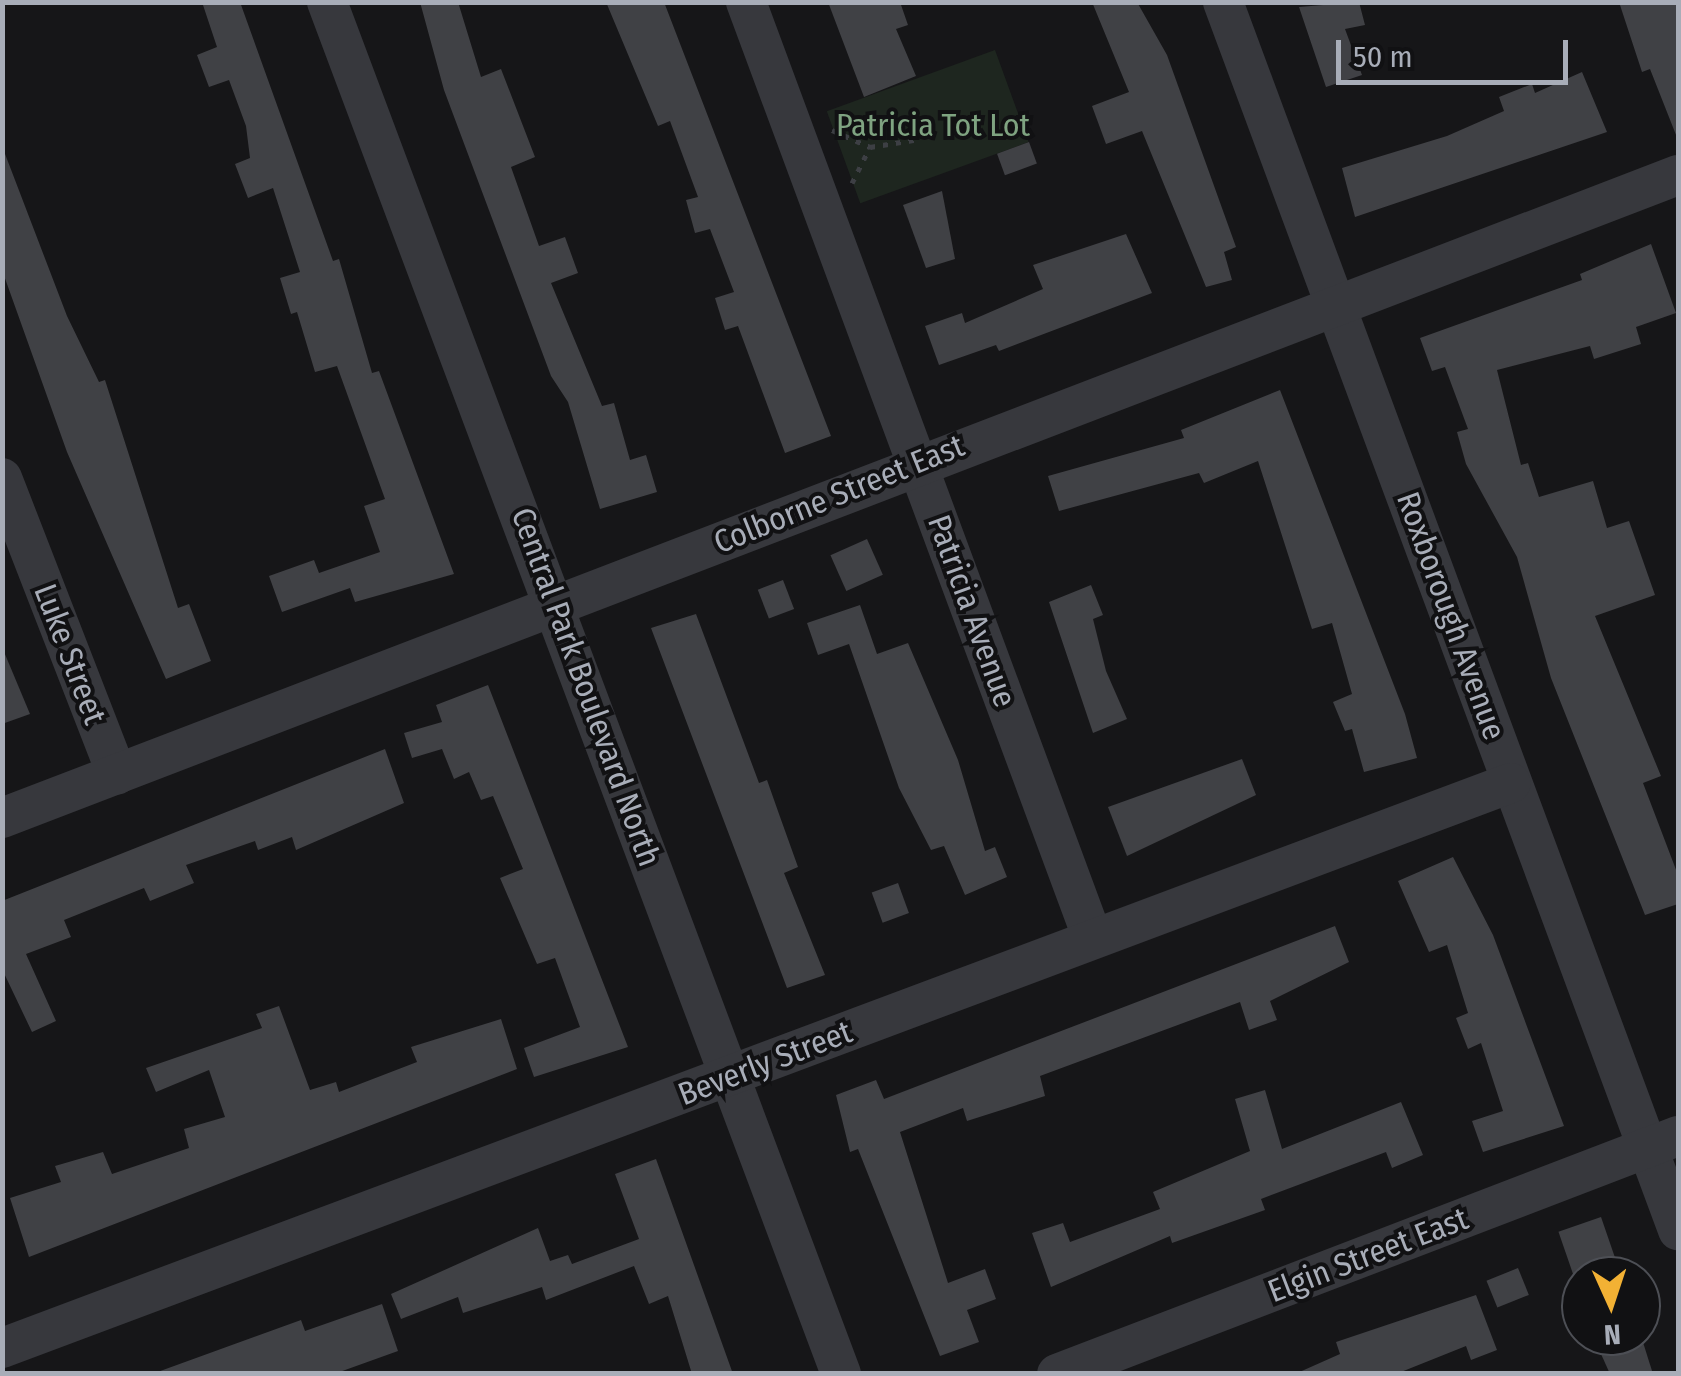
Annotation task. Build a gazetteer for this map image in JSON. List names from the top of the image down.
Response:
{
  "streets": {
    "street": [
      "Colborne Street East",
      "Patricia Avenue",
      "Roxborough Avenue",
      "Luke Street",
      "Central Park Boulevard North",
      "Beverly Street",
      "Elgin Street East"
    ]
  },
  "crossings": [
    ["Colborne Street East", "Patricia Avenue"],
    ["Colborne Street East", "Roxborough Avenue"],
    ["Colborne Street East", "Luke Street"],
    ["Colborne Street East", "Central Park Boulevard North"],
    ["Patricia Avenue", "Beverly Street"],
    ["Roxborough Avenue", "Beverly Street"],
    ["Roxborough Avenue", "Elgin Street East"],
    ["Central Park Boulevard North", "Beverly Street"]
  ],
  "parks": ["Patricia Tot Lot"],
  "scale_bar": "50 m",
  "north": "bottom"
}
